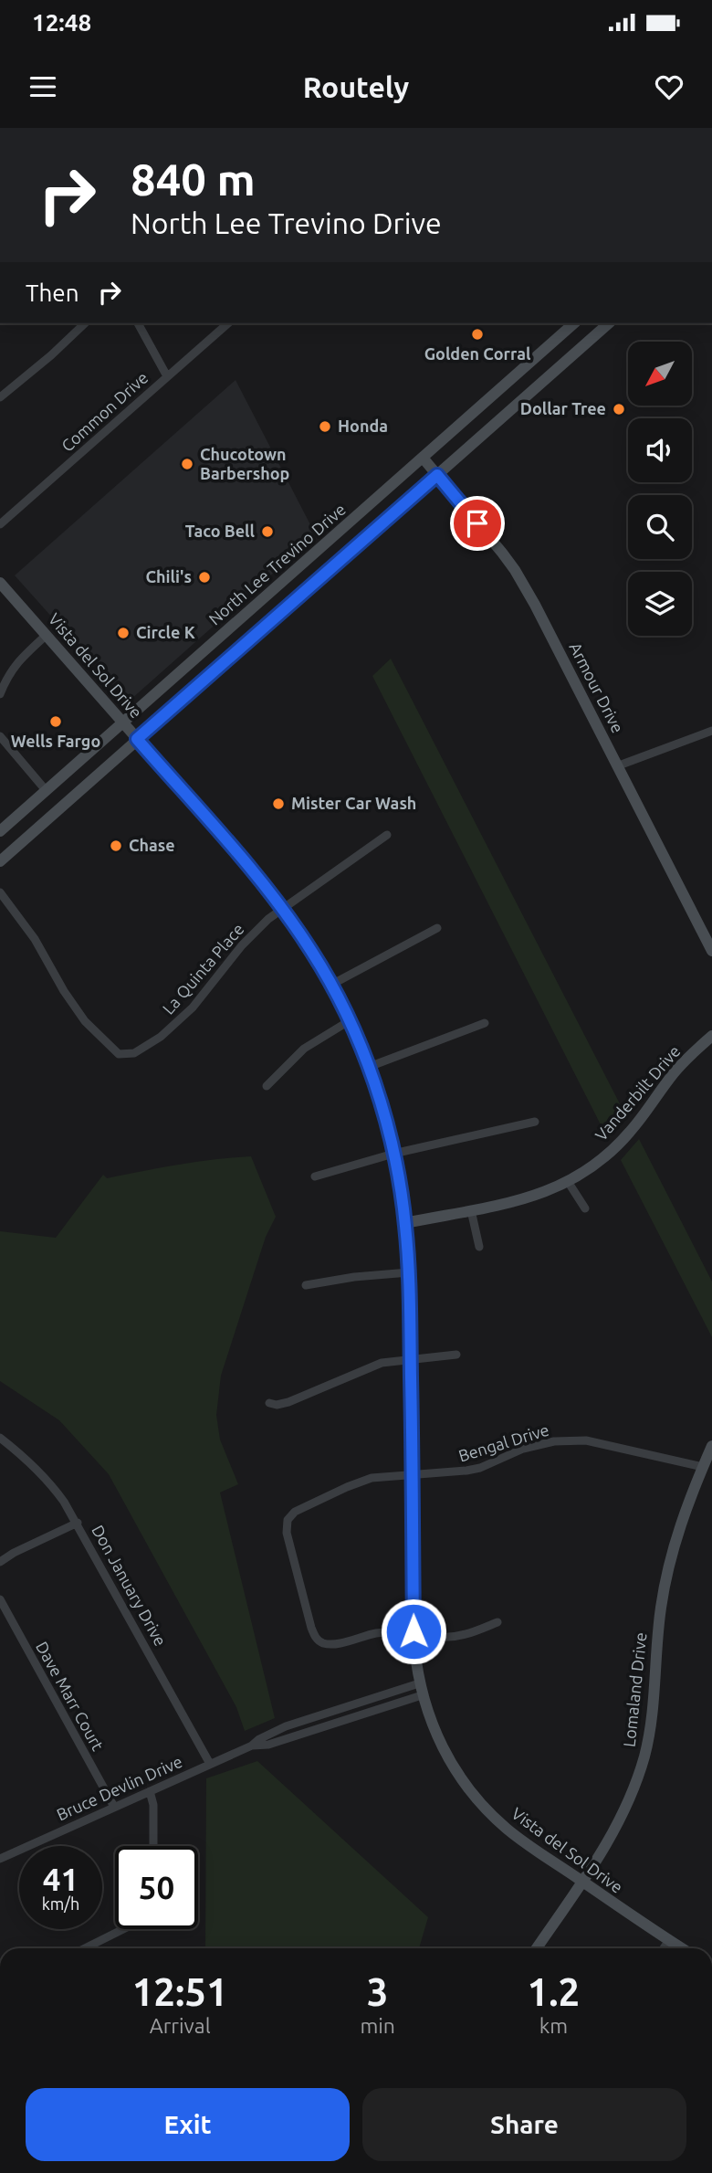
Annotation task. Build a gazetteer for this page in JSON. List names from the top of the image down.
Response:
{
  "streets": {
    "main road": [
      "North Lee Trevino Drive",
      "Vista del Sol Drive",
      "Armour Drive",
      "Vanderbilt Drive",
      "Lomaland Drive"
    ],
    "street": [
      "Common Drive",
      "La Quinta Place",
      "Bengal Drive",
      "Don January Drive",
      "Dave Marr Court",
      "Bruce Devlin Drive"
    ]
  },
  "crossings": [
    ["North Lee Trevino Drive", "Vista del Sol Drive"],
    ["North Lee Trevino Drive", "Armour Drive"],
    ["Vista del Sol Drive", "La Quinta Place"],
    ["Vista del Sol Drive", "Vanderbilt Drive"],
    ["Vista del Sol Drive", "Bengal Drive"],
    ["Vista del Sol Drive", "Lomaland Drive"],
    ["Vista del Sol Drive", "Bruce Devlin Drive"],
    ["Bengal Drive", "Lomaland Drive"],
    ["Don January Drive", "Bruce Devlin Drive"],
    ["Dave Marr Court", "Bruce Devlin Drive"]
  ],
  "places": [
    "Golden Corral",
    "Dollar Tree",
    "Honda",
    "Chucotown Barbershop",
    "Taco Bell",
    "Chili's",
    "Circle K",
    "Wells Fargo",
    "Mister Car Wash",
    "Chase"
  ],
  "north": "bottom left",
  "page": {
    "status": "12:48",
    "header": "Routely",
    "turn": ["840 m", "North Lee Trevino Drive"],
    "then": "Then",
    "speed": "41 km/h",
    "limit": "50",
    "eta": [
      "12:51",
      "Arrival",
      "3",
      "min",
      "1.2",
      "km"
    ],
    "buttons": ["Exit", "Share"]
  }
}
